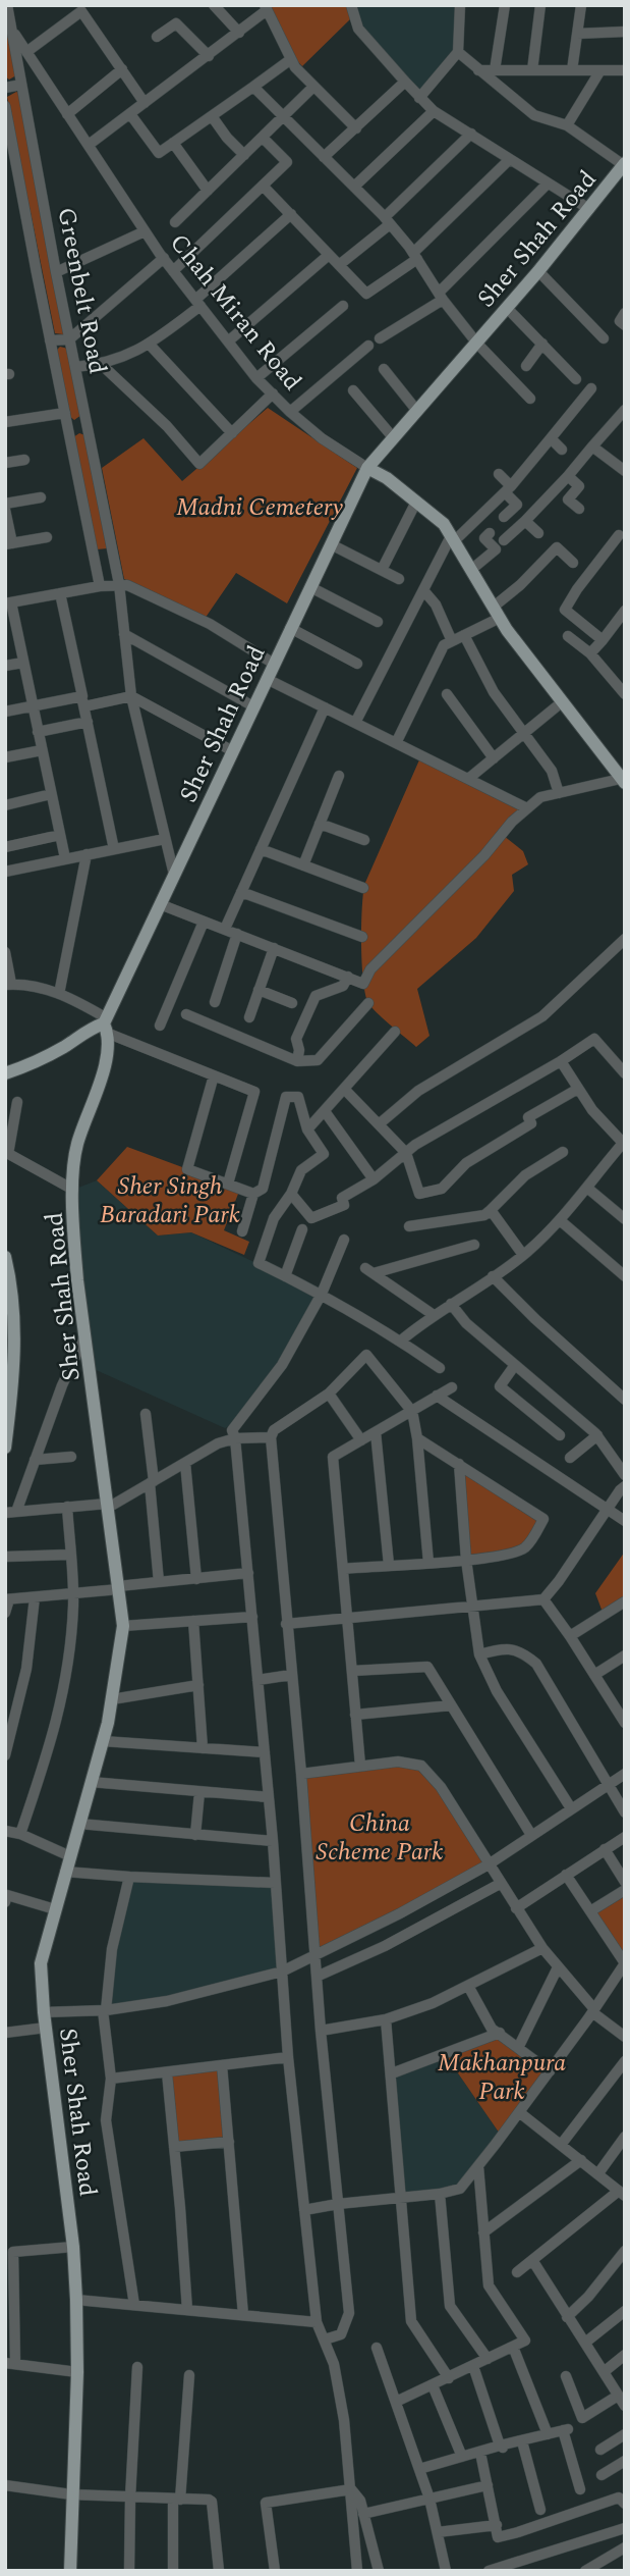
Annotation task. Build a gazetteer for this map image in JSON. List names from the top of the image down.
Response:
{
  "streets": {
    "main road": ["Sher Shah Road", "Chah Miran Road"],
    "street": ["Greenbelt Road"]
  },
  "crossings": [
    ["Sher Shah Road", "Greenbelt Road"],
    ["Sher Shah Road", "Chah Miran Road"],
    ["Greenbelt Road", "Chah Miran Road"]
  ],
  "parks": [
    "Madni Cemetery",
    "Sher Singh Baradari Park",
    "China Scheme Park",
    "Makhanpura Park"
  ]
}
